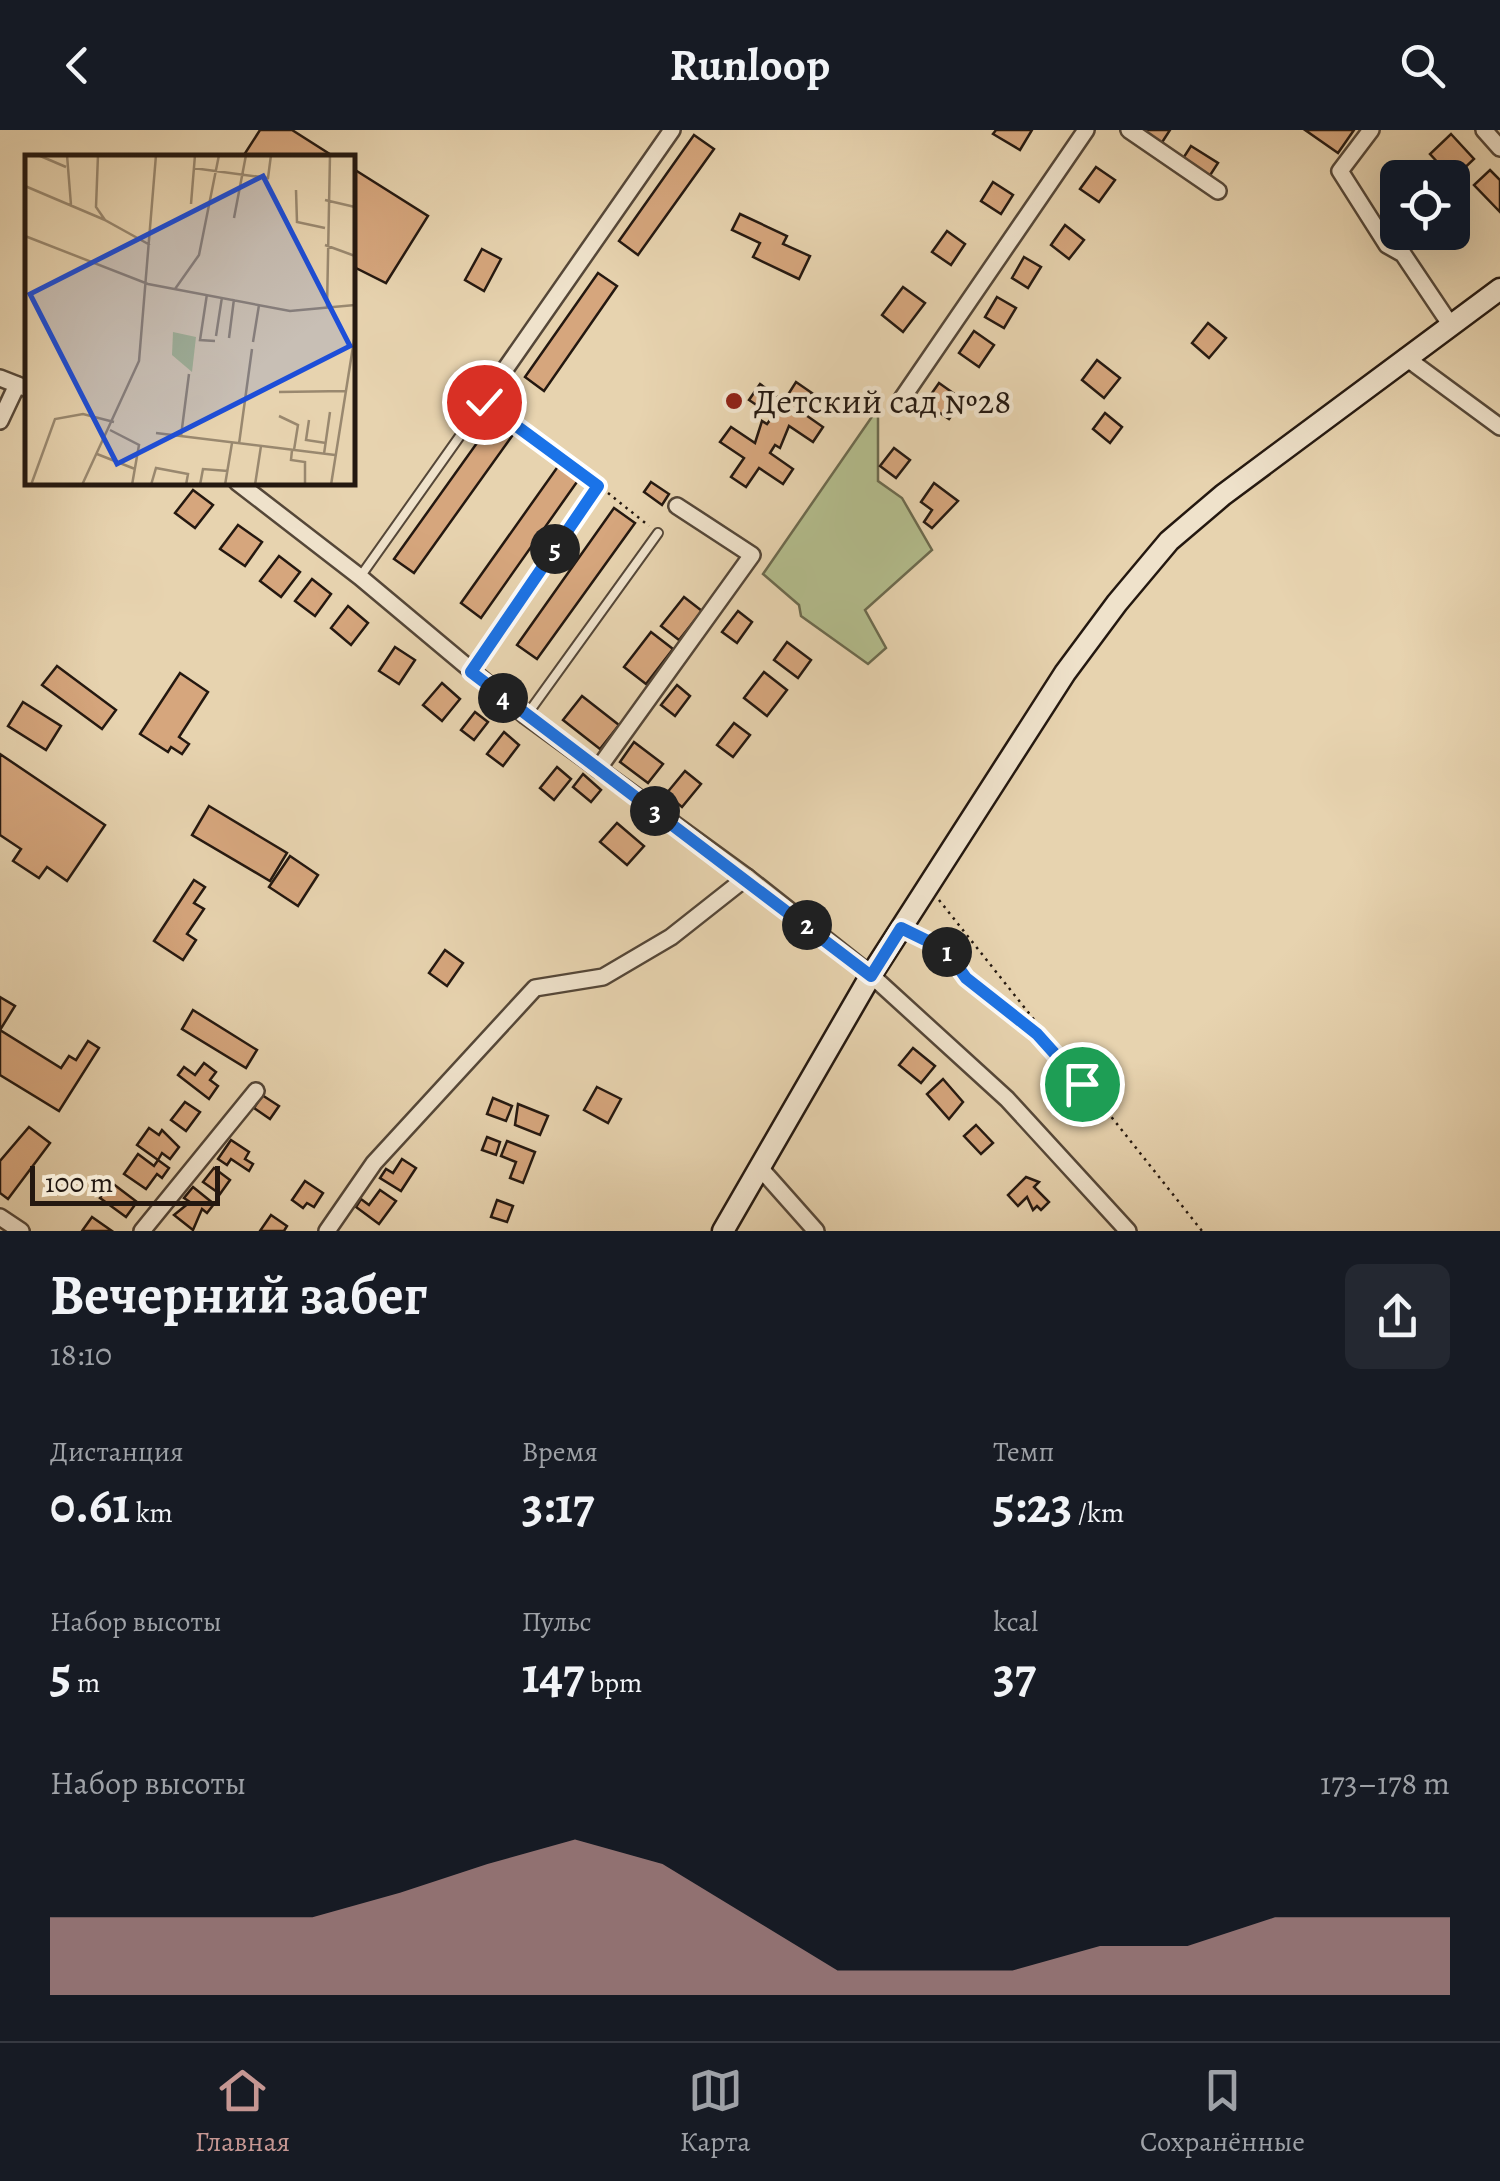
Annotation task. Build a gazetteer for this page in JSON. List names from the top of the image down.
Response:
{
  "places": ["Детский сад №28"],
  "scale_bar": "100 m",
  "page": {
    "header": "Runloop",
    "pins": [
      "5",
      "4",
      "3",
      "2",
      "1"
    ],
    "scale": "100 m",
    "heading": ["Вечерний забег", "18:10"],
    "stats": [
      ["Дистанция", "0.61 km"],
      ["Время", "3:17"],
      ["Темп", "5:23 /km"],
      ["Набор высоты", "5 m"],
      ["Пульс", "147 bpm"],
      ["kcal", "37"]
    ],
    "chart": ["Набор высоты", "173–178 m"],
    "tabs": ["Главная", "Карта", "Сохранённые"]
  }
}
